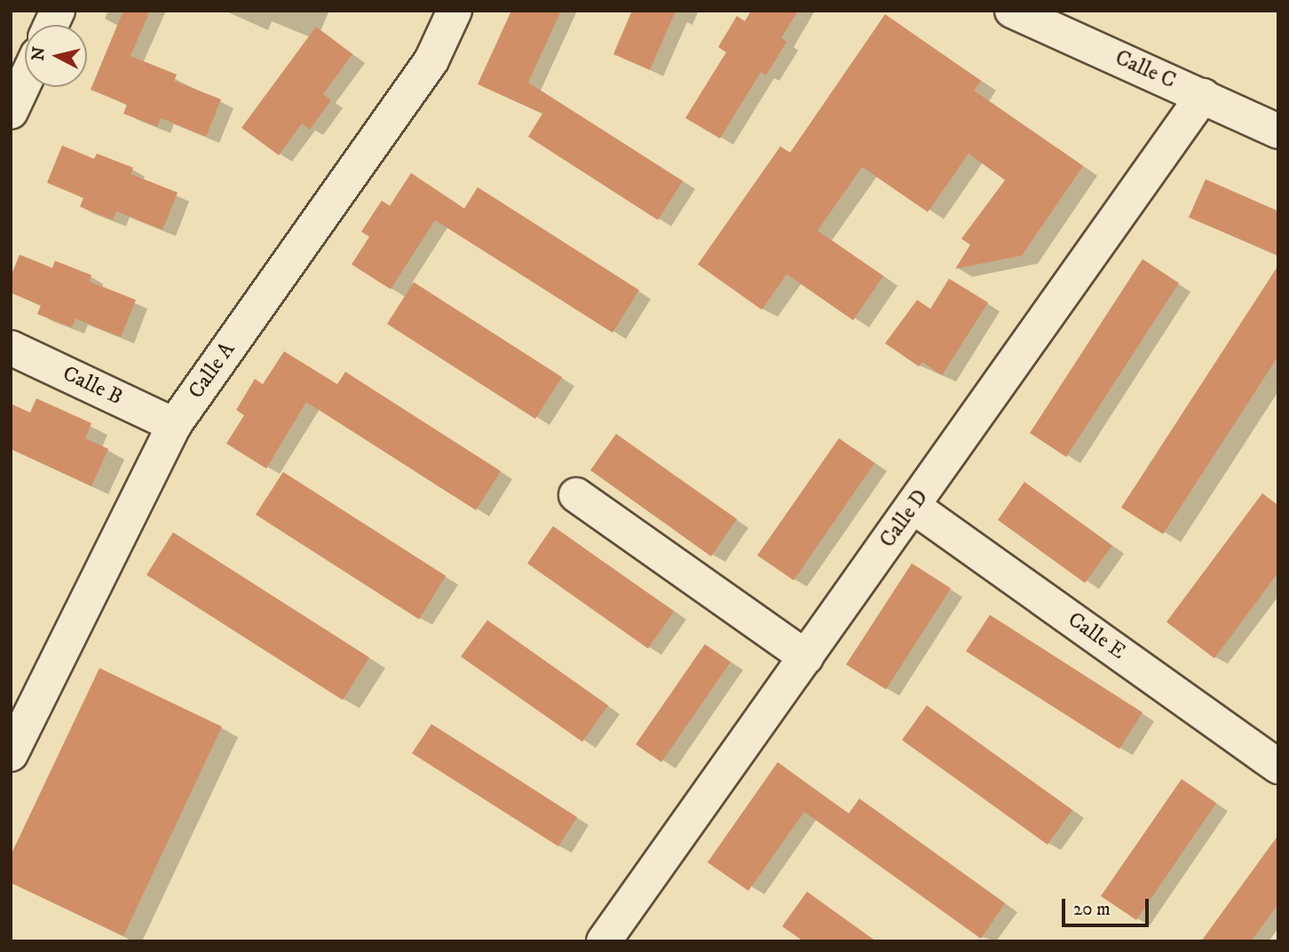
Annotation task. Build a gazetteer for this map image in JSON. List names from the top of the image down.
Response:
{
  "streets": {
    "street": [
      "Calle C",
      "Calle A",
      "Calle B",
      "Calle D",
      "Calle E"
    ]
  },
  "crossings": [
    ["Calle C", "Calle D"],
    ["Calle A", "Calle B"],
    ["Calle D", "Calle E"]
  ],
  "scale_bar": "20 m",
  "north": "left"
}
